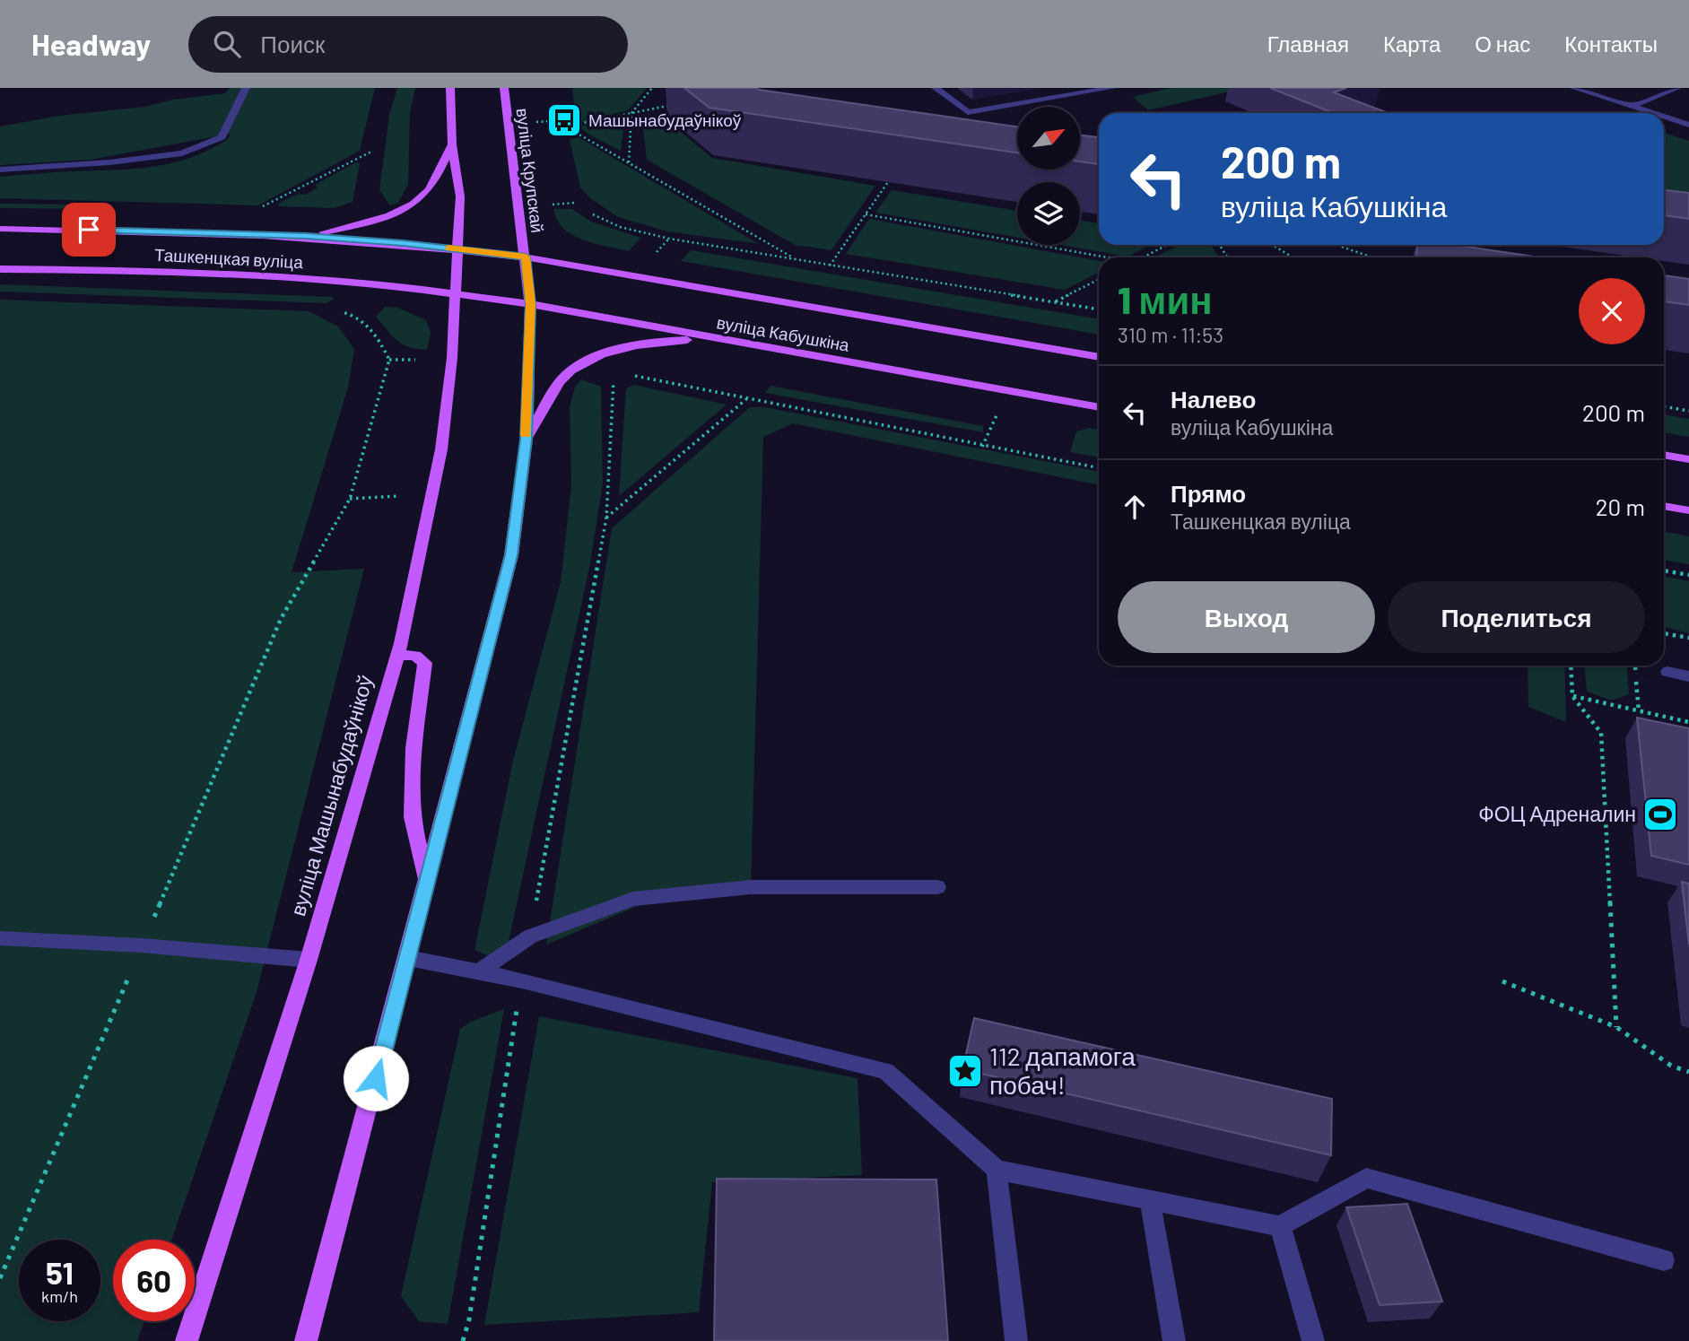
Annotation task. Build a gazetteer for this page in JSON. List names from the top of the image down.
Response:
{
  "streets": {
    "main road": [
      "вуліца Крупскай",
      "Ташкенцкая вуліца",
      "вуліца Кабушкіна",
      "вуліца Машынабудаўнікоў"
    ]
  },
  "crossings": [
    ["вуліца Крупскай", "вуліца Кабушкіна"],
    ["Ташкенцкая вуліца", "вуліца Кабушкіна"],
    ["Ташкенцкая вуліца", "вуліца Машынабудаўнікоў"],
    ["вуліца Кабушкіна", "вуліца Машынабудаўнікоў"]
  ],
  "places": {
    "bus stop": ["Машынабудаўнікоў"],
    "sports": ["ФОЦ Адреналин"],
    "place": ["112 дапамога побач!"]
  },
  "north": "top right",
  "page": {
    "header": "Headway",
    "search": "Поиск",
    "nav": [
      "Главная",
      "Карта",
      "О нас",
      "Контакты"
    ],
    "turn": ["200 m", "вуліца Кабушкіна"],
    "heading": ["1 мин", "310 m · 11:53"],
    "list": [
      {
        "name": "Налево",
        "note": "вуліца Кабушкіна",
        "value": "200 m"
      },
      {
        "name": "Прямо",
        "note": "Ташкенцкая вуліца",
        "value": "20 m"
      }
    ],
    "buttons": ["Выход", "Поделиться"],
    "speed": "51 km/h",
    "limit": "60"
  }
}
